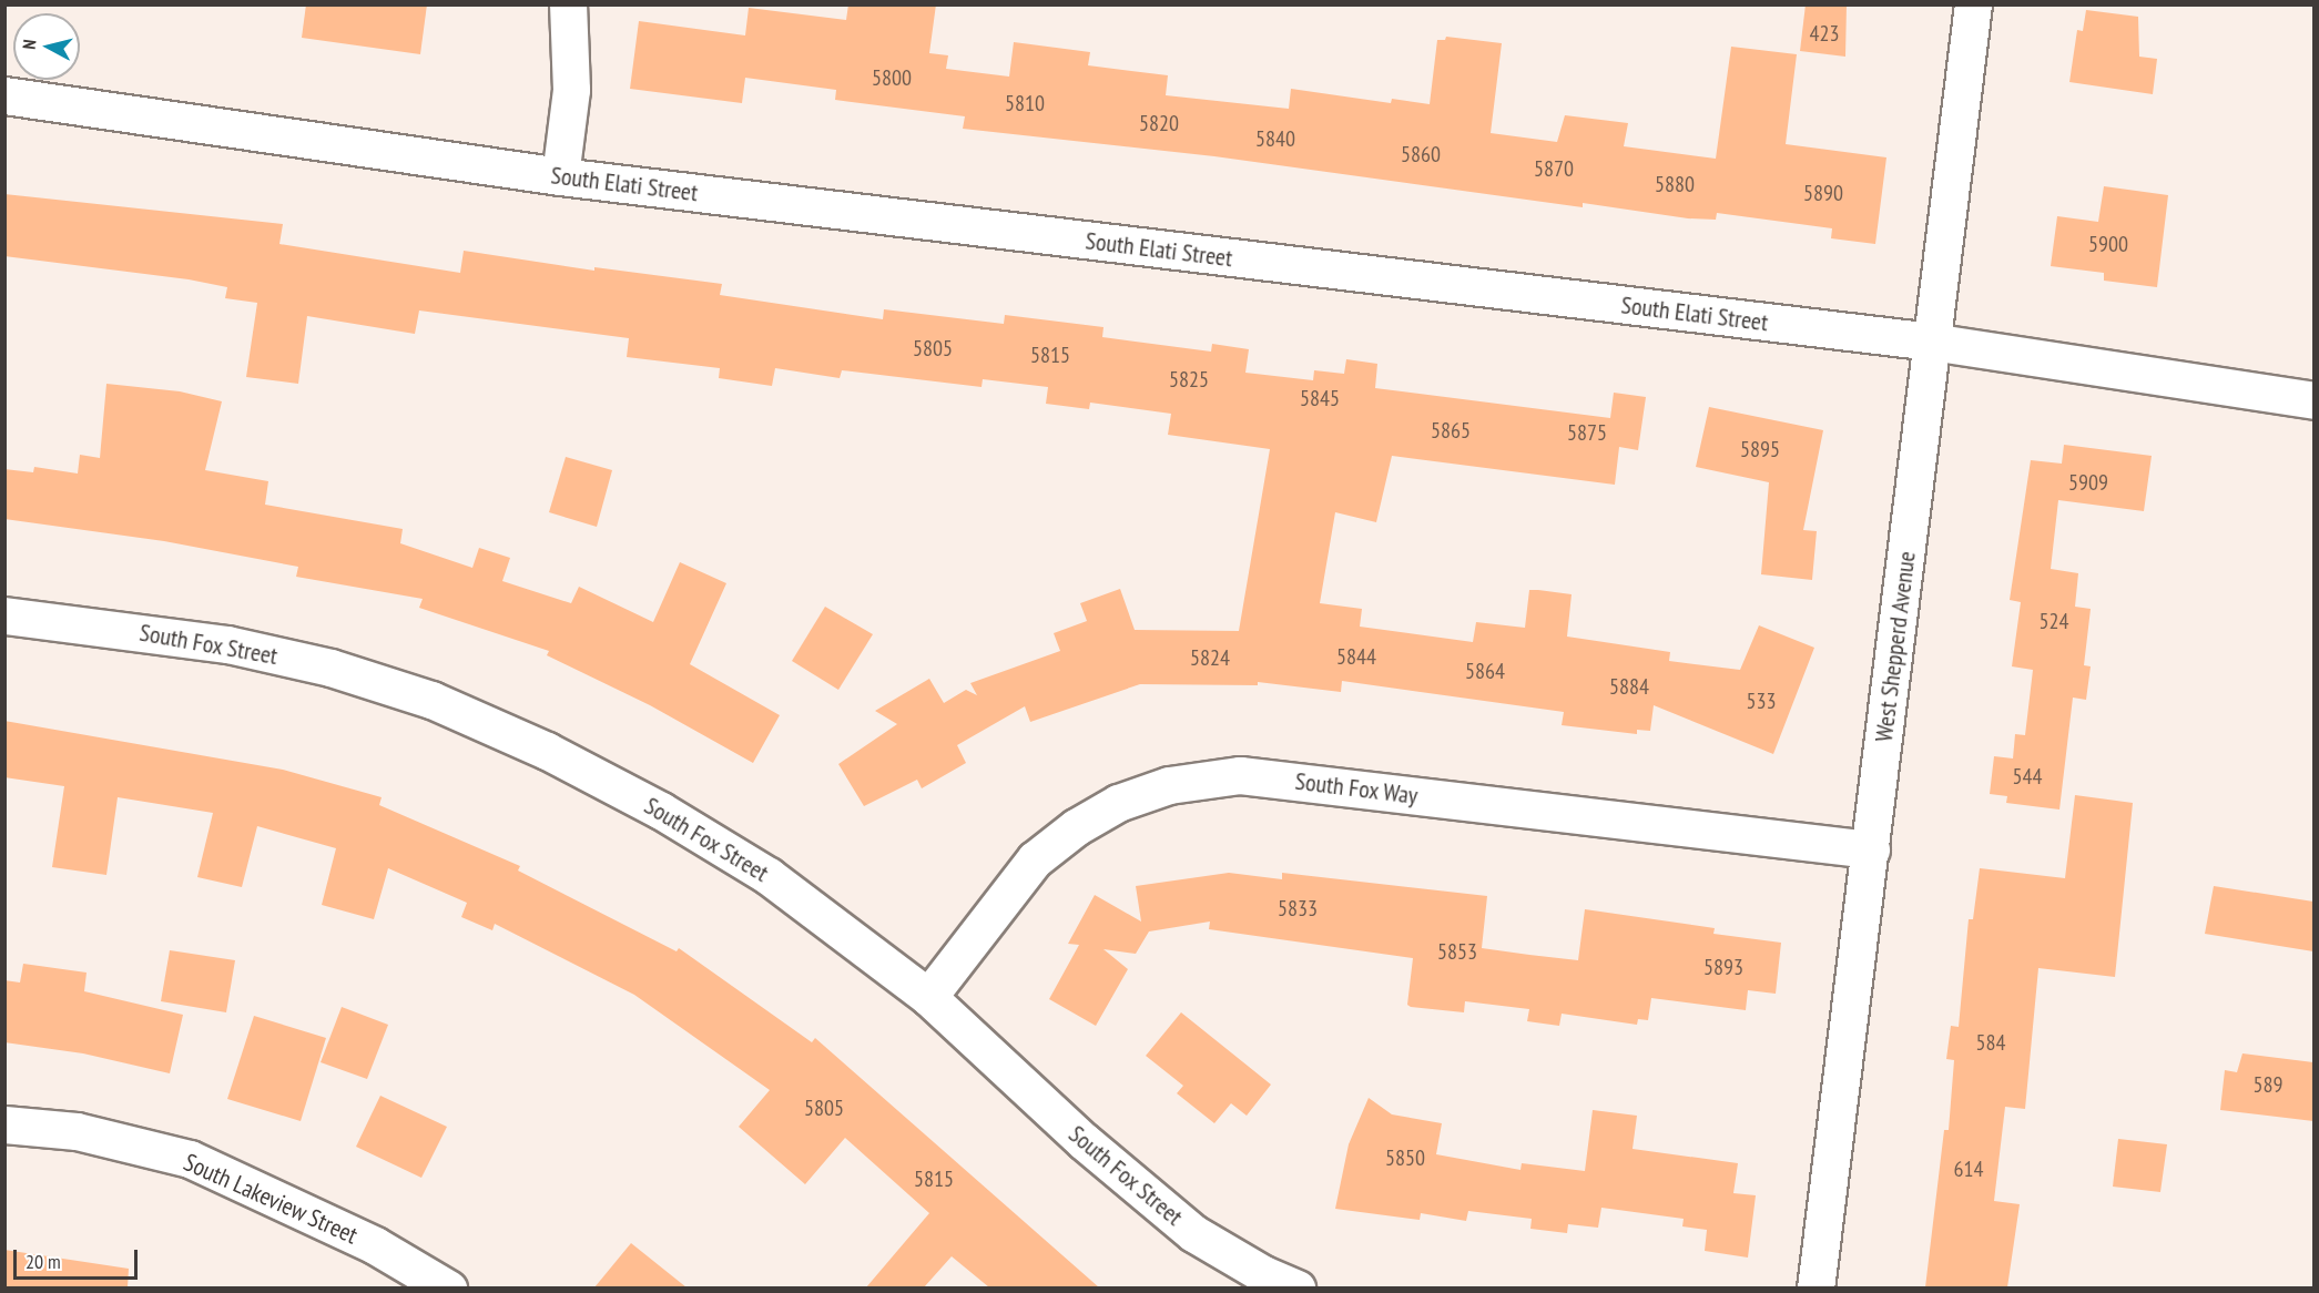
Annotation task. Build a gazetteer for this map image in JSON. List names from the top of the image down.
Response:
{
  "streets": {
    "street": [
      "South Elati Street",
      "South Fox Street",
      "West Shepperd Avenue",
      "South Fox Way",
      "South Lakeview Street"
    ]
  },
  "crossings": [
    ["South Elati Street", "West Shepperd Avenue"],
    ["South Fox Street", "South Fox Way"],
    ["West Shepperd Avenue", "South Fox Way"]
  ],
  "house_numbers": [
    "423",
    "5800",
    "5810",
    "5820",
    "5840",
    "5860",
    "5870",
    "5880",
    "5890",
    "5900",
    "5805",
    "5815",
    "5825",
    "5845",
    "5865",
    "5875",
    "5895",
    "5909",
    "524",
    "5844",
    "5824",
    "5864",
    "5884",
    "533",
    "544",
    "5833",
    "5853",
    "5893",
    "584",
    "589",
    "5805",
    "5850",
    "614",
    "5815"
  ],
  "scale_bar": "20 m",
  "north": "left"
}
